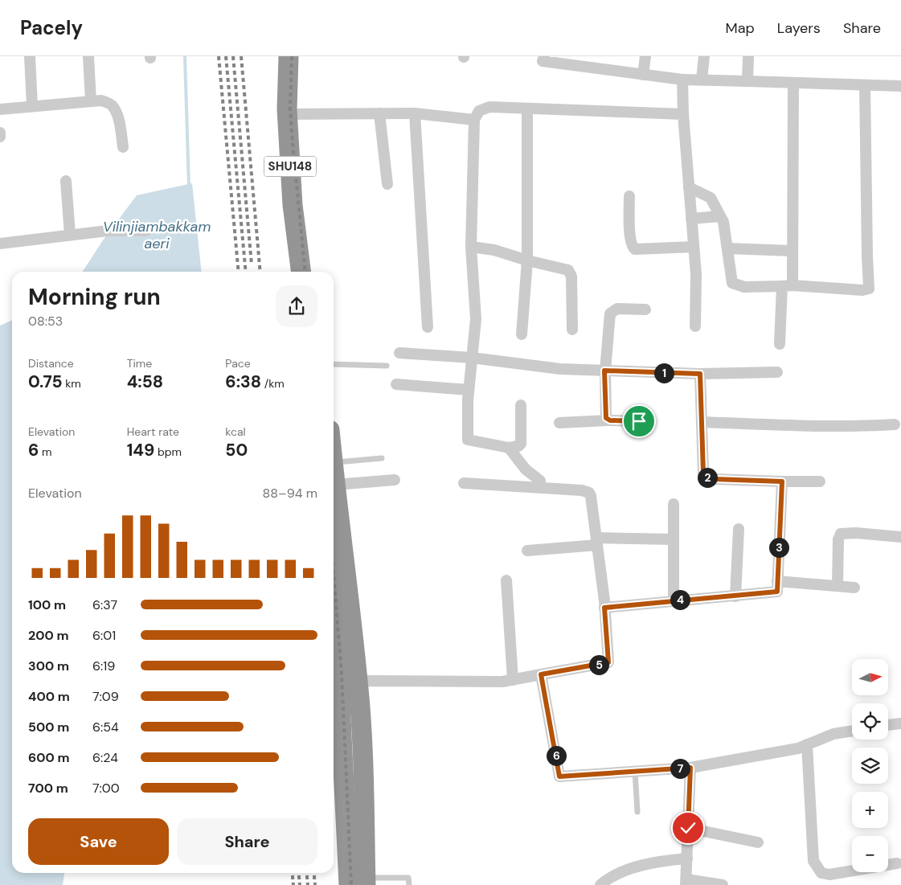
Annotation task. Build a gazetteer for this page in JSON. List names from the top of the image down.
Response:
{
  "streets": {
    "highway": ["SHU148"]
  },
  "water": ["Vilinjiambakkam aeri"],
  "north": "right",
  "page": {
    "header": "Pacely",
    "nav": ["Map", "Layers", "Share"],
    "heading": ["Morning run", "08:53"],
    "stats": [
      ["Distance", "0.75 km"],
      ["Time", "4:58"],
      ["Pace", "6:38 /km"],
      ["Elevation", "6 m"],
      ["Heart rate", "149 bpm"],
      ["kcal", "50"]
    ],
    "pins": [
      "1",
      "2",
      "3",
      "4",
      "5",
      "6",
      "7"
    ],
    "chart": ["Elevation", "88–94 m"],
    "list": [
      {
        "name": "100 m",
        "note": "6:37"
      },
      {
        "name": "200 m",
        "note": "6:01"
      },
      {
        "name": "300 m",
        "note": "6:19"
      },
      {
        "name": "400 m",
        "note": "7:09"
      },
      {
        "name": "500 m",
        "note": "6:54"
      },
      {
        "name": "600 m",
        "note": "6:24"
      },
      {
        "name": "700 m",
        "note": "7:00"
      }
    ],
    "map_buttons": ["+", "−"],
    "buttons": ["Save", "Share"]
  }
}
